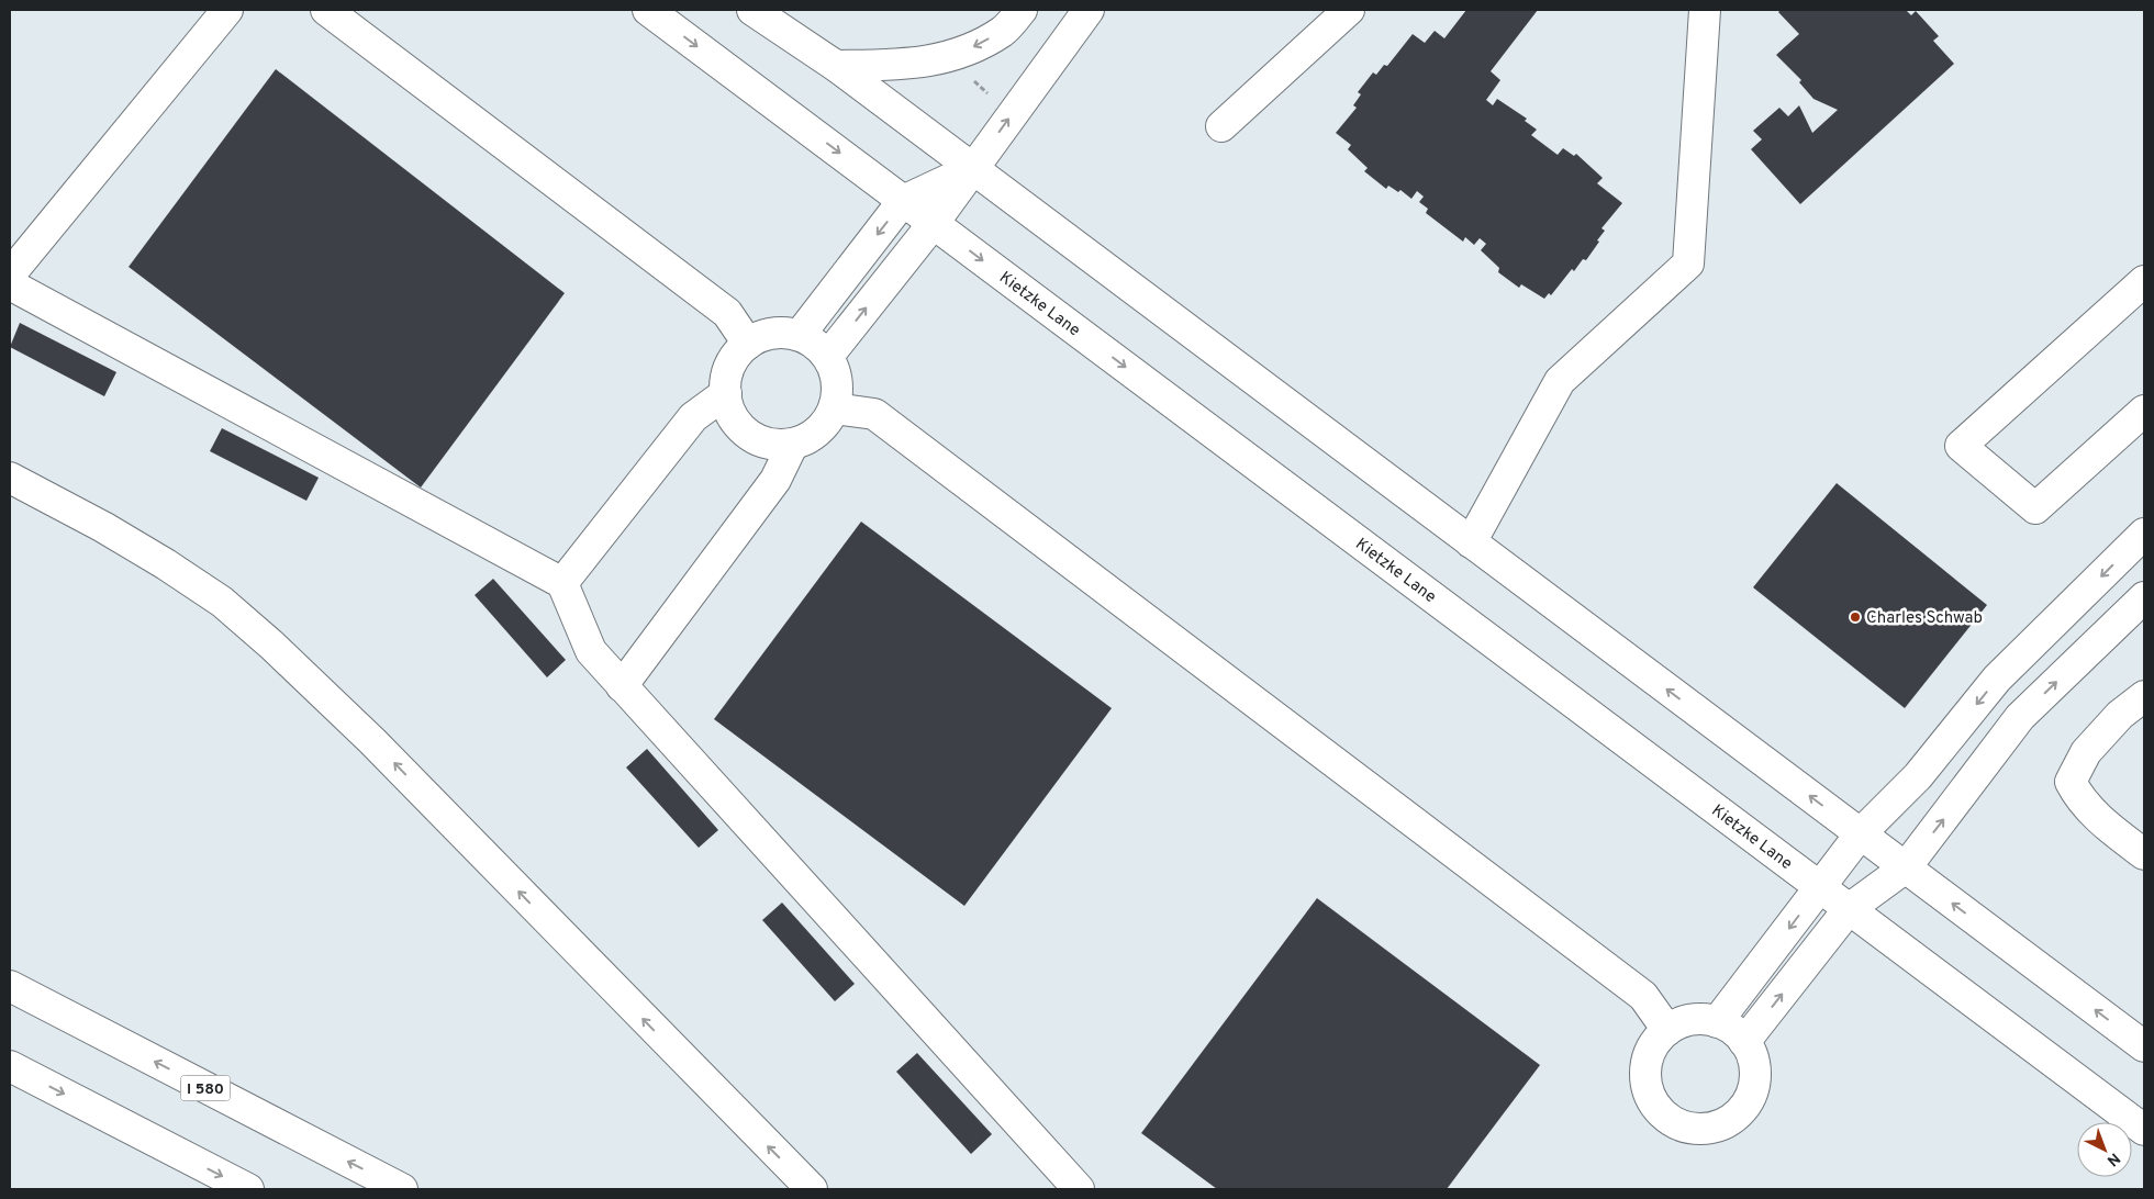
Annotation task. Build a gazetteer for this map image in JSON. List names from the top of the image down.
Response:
{
  "streets": {
    "main road": ["Kietzke Lane", "I 580"]
  },
  "places": ["Charles Schwab"],
  "north": "bottom right"
}
